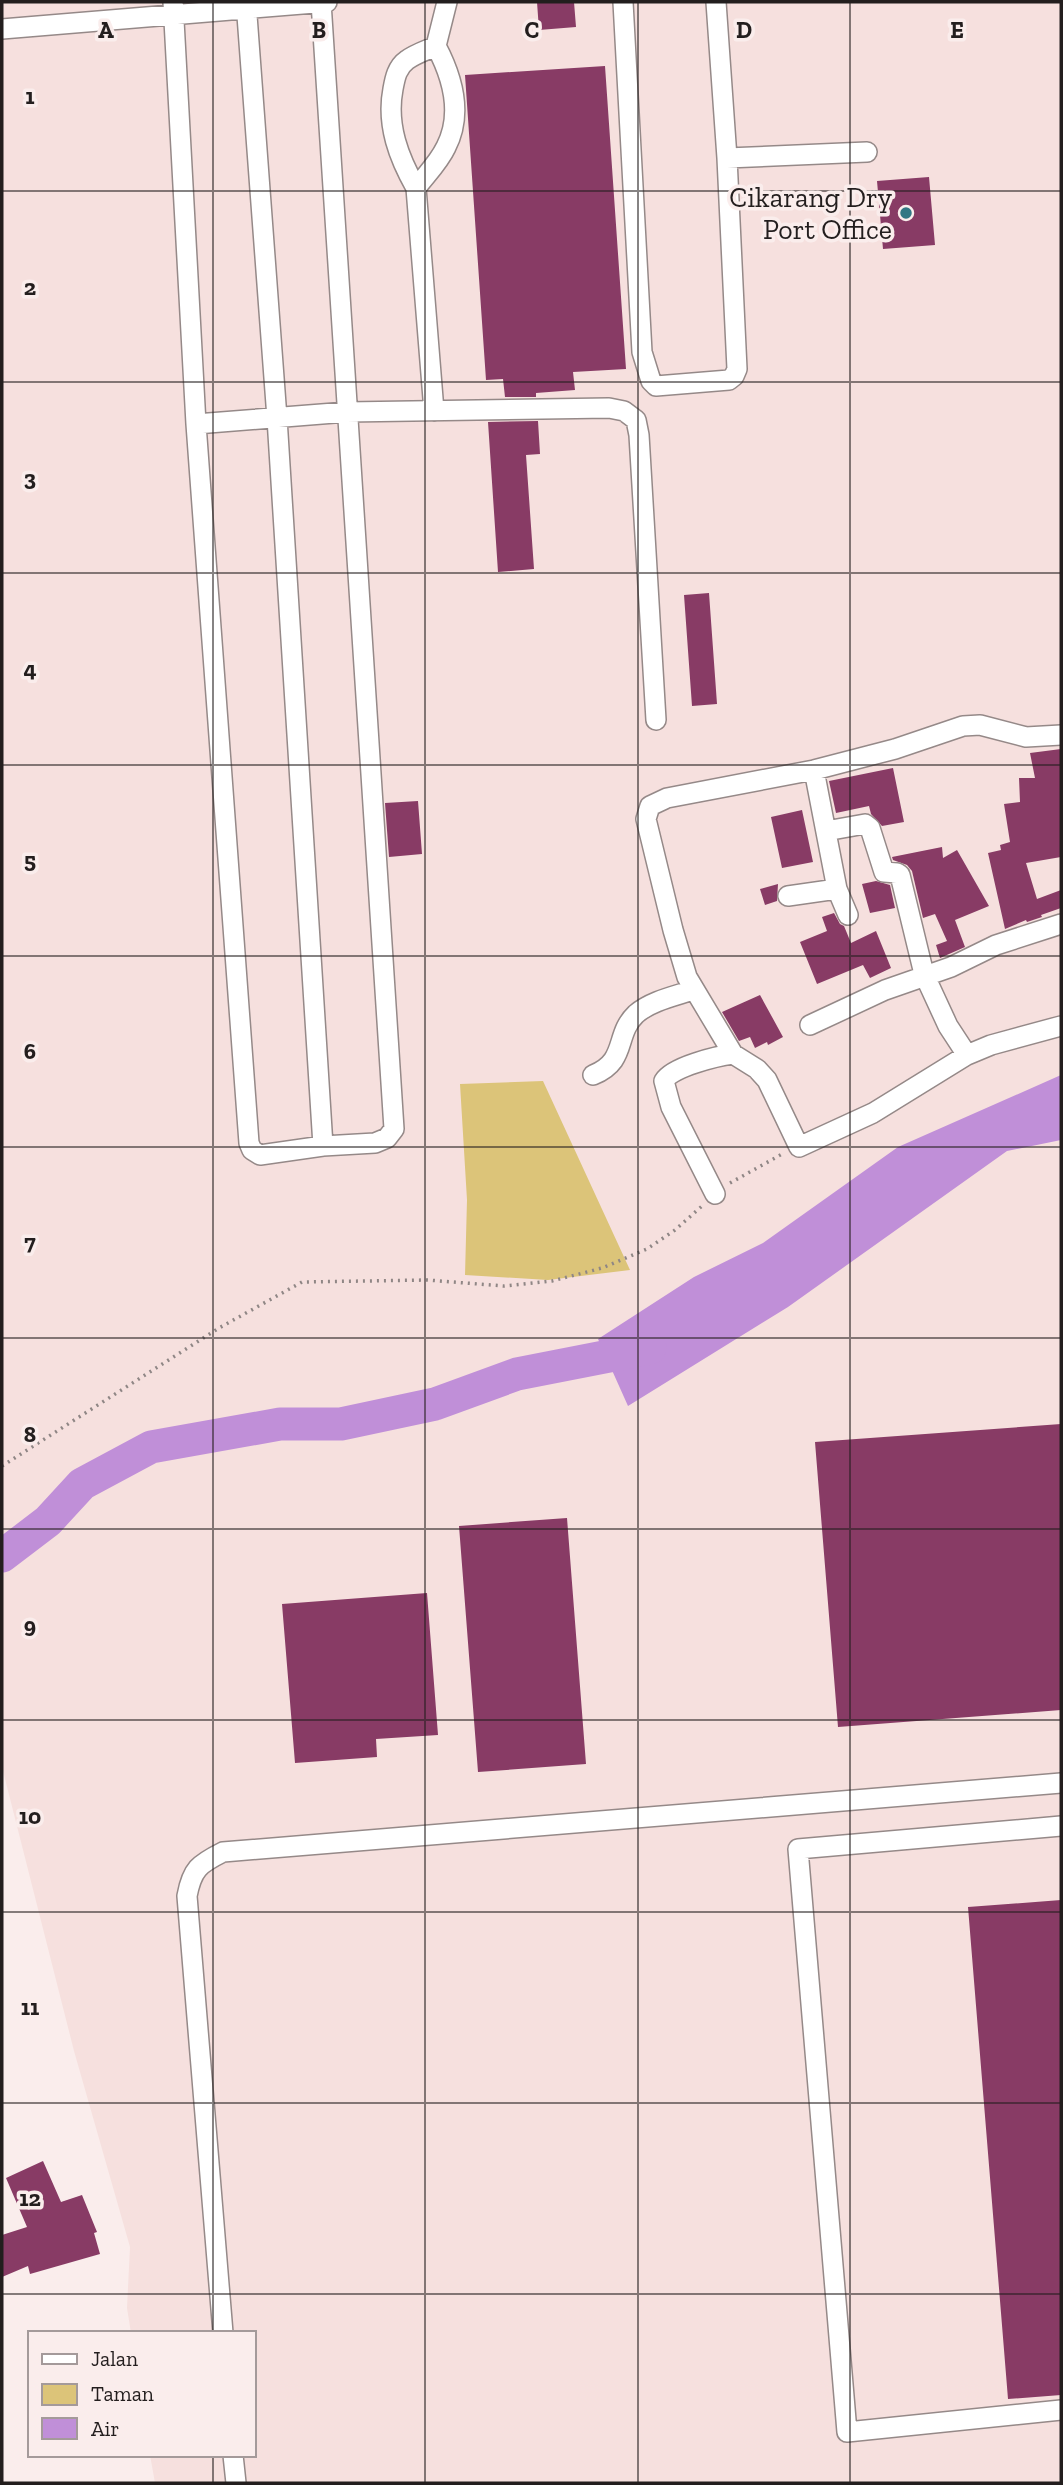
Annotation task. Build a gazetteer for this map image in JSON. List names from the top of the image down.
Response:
{
  "places": ["Cikarang Dry Port Office"],
  "legend": ["Jalan", "Taman", "Air"],
  "grid": {
    "columns": [
      "A",
      "B",
      "C",
      "D",
      "E"
    ],
    "rows": [
      "1",
      "2",
      "3",
      "4",
      "5",
      "6",
      "7",
      "8",
      "9",
      "10",
      "11",
      "12"
    ]
  }
}
